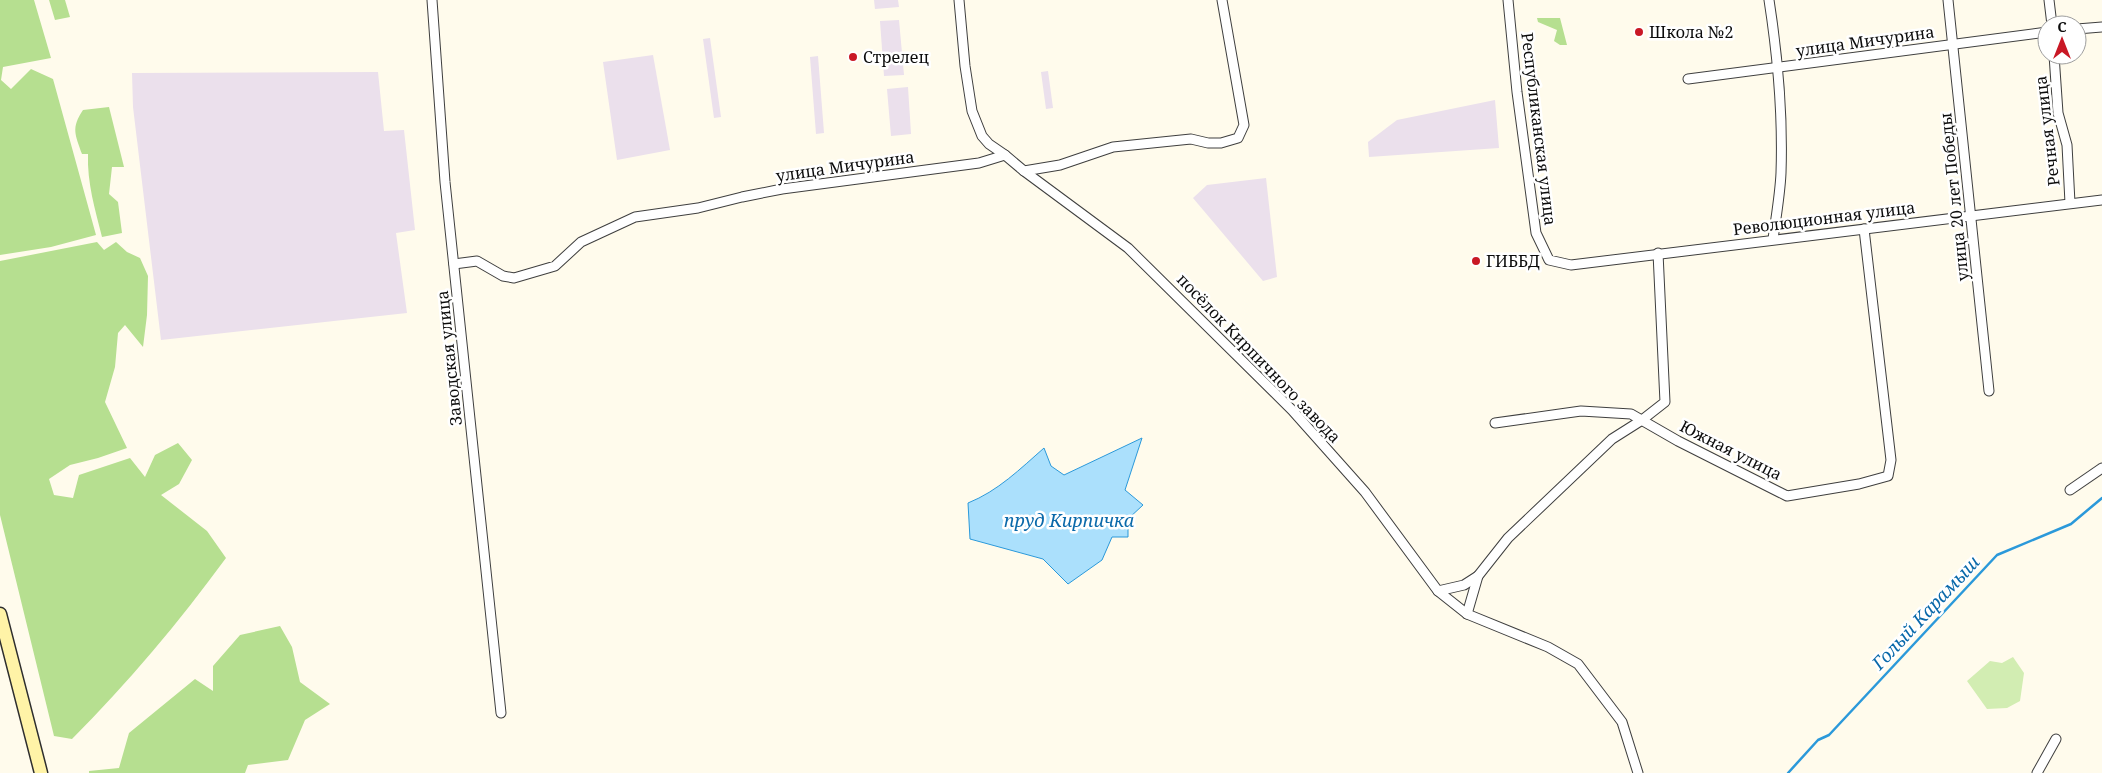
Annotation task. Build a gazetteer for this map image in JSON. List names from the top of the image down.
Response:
{
  "streets": {
    "street": [
      "улица Мичурина",
      "Республиканская улица",
      "Речная улица",
      "улица 20 лет Победы",
      "Революционная улица",
      "Заводская улица",
      "посёлок Кирпичного завода",
      "Южная улица"
    ]
  },
  "crossings": [
    ["улица Мичурина", "улица 20 лет Победы"],
    ["улица Мичурина", "Заводская улица"],
    ["Республиканская улица", "Революционная улица"],
    ["Речная улица", "Революционная улица"],
    ["улица 20 лет Победы", "Революционная улица"],
    ["Революционная улица", "Южная улица"]
  ],
  "water": ["пруд Кирпичка", "Голый Карамыш"],
  "places": ["Школа №2", "Стрелец", "ГИББД"],
  "north": "top"
}
